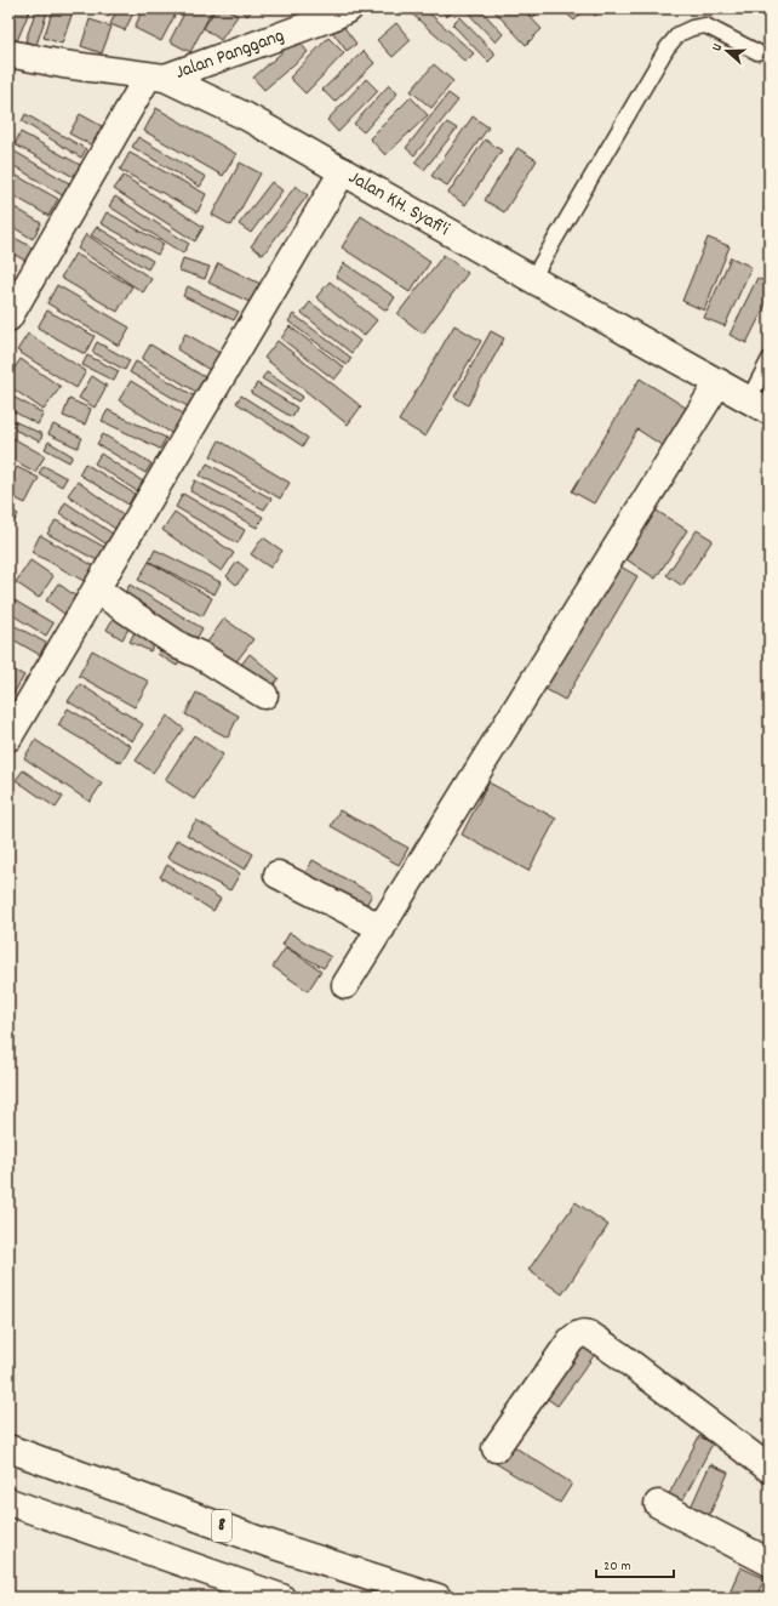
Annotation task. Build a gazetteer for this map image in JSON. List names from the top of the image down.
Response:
{
  "streets": {
    "main road": ["Jalan Panggang", "Jalan KH. Syafi'i", "8"]
  },
  "crossings": [
    ["Jalan Panggang", "Jalan KH. Syafi'i"]
  ],
  "scale_bar": "20 m",
  "north": "left"
}
